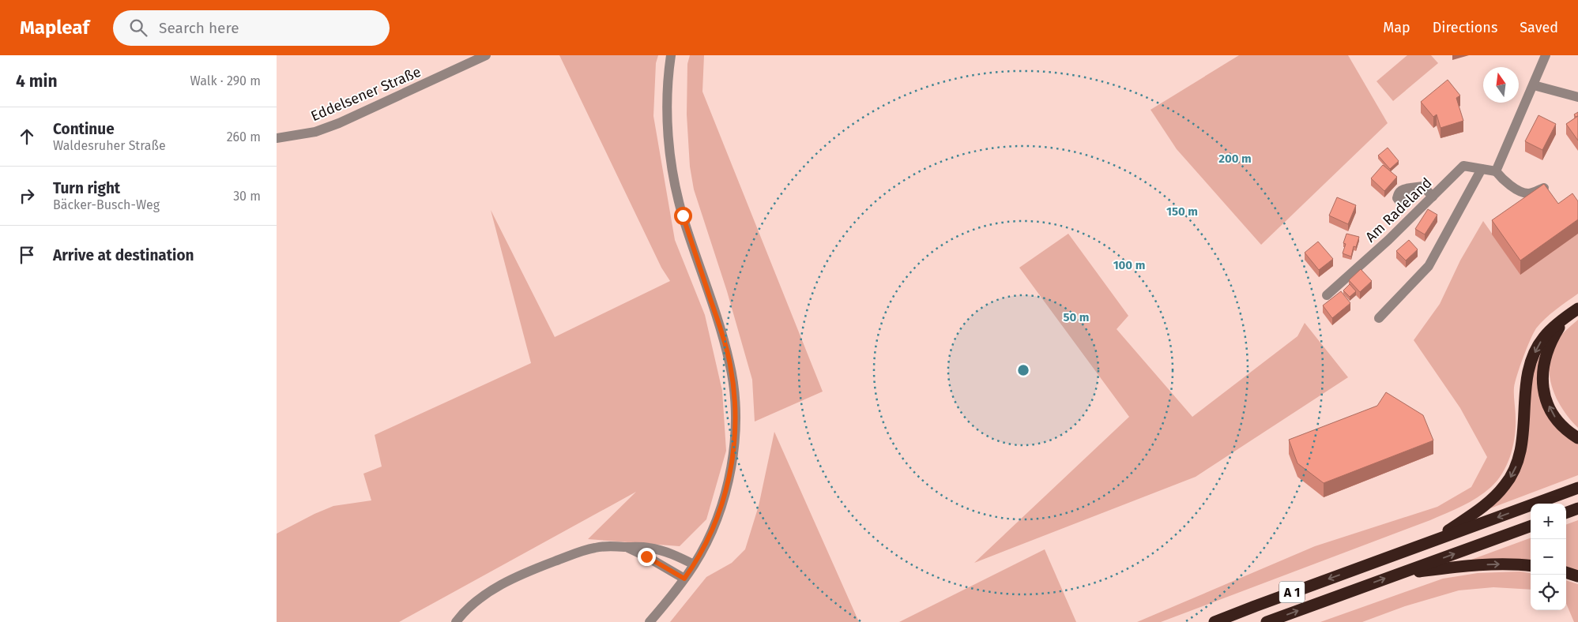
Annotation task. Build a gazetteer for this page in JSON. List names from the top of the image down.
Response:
{
  "streets": {
    "highway": ["A 1"],
    "street": ["Eddelsener Straße", "Am Radeland"]
  },
  "north": "top",
  "page": {
    "header": "Mapleaf",
    "search": "Search here",
    "nav": ["Map", "Directions", "Saved"],
    "heading": ["4 min", "Walk · 290 m"],
    "list": [
      ["Continue", "Waldesruher Straße", "260 m"],
      ["Turn right", "Bäcker-Busch-Weg", "30 m"],
      "Arrive at destination"
    ],
    "map_buttons": ["+", "−"]
  },
  "rings": [
    "200 m",
    "150 m",
    "100 m",
    "50 m"
  ]
}
